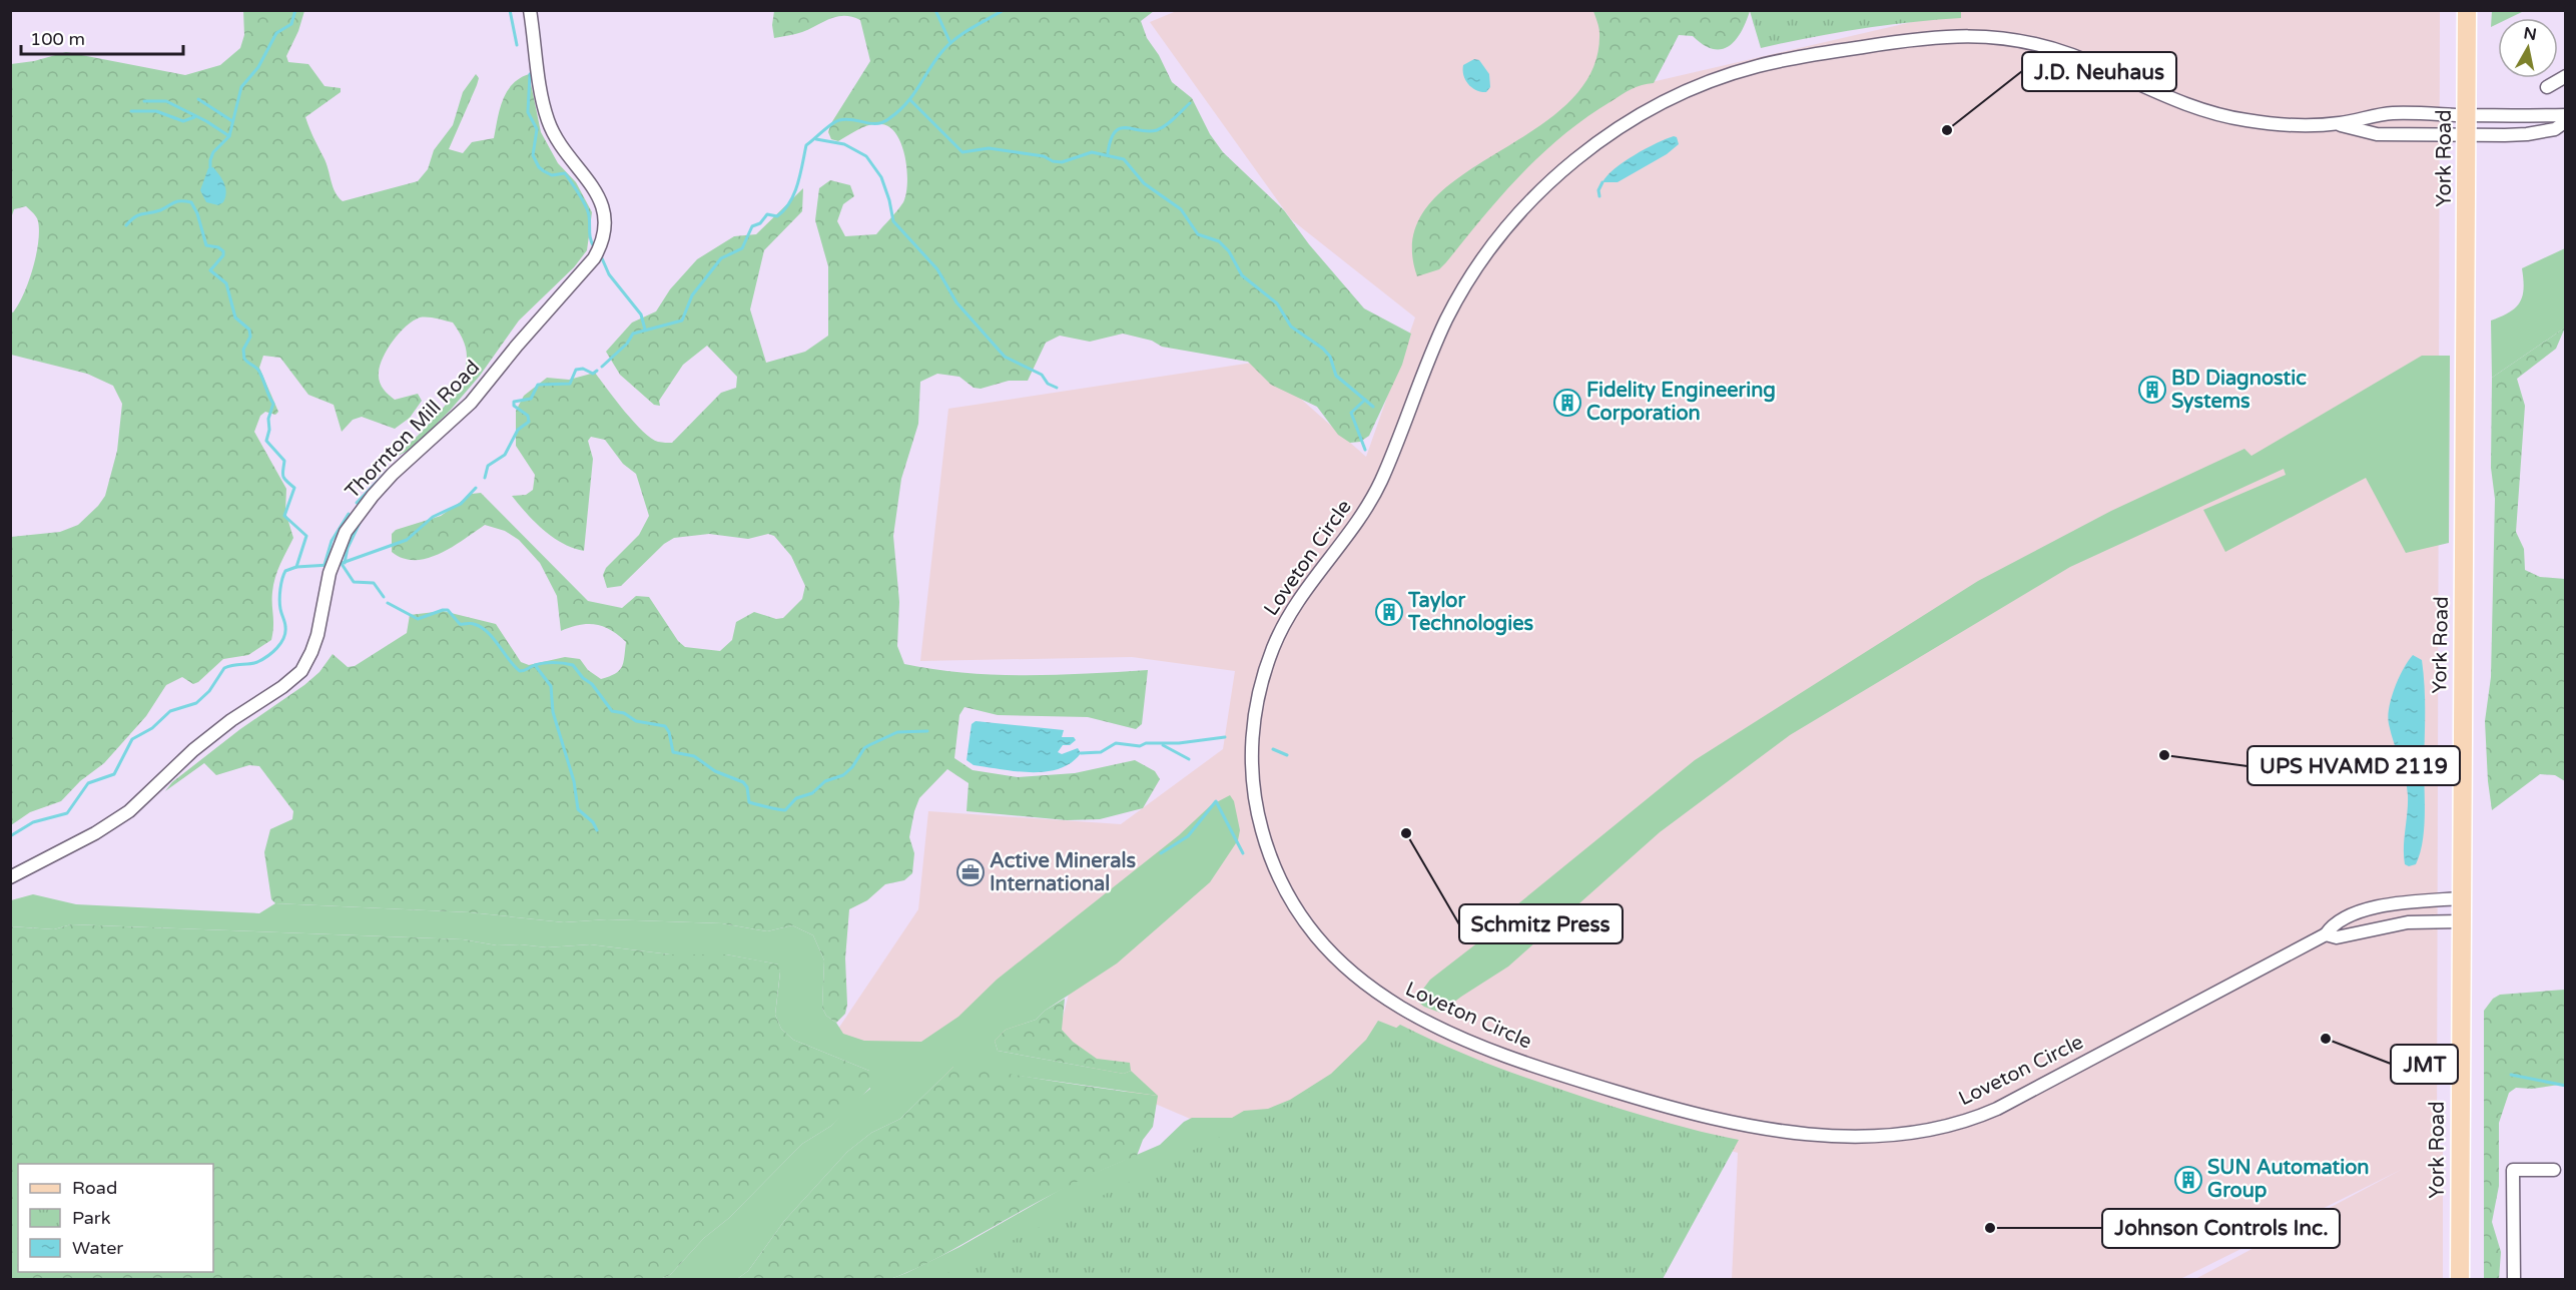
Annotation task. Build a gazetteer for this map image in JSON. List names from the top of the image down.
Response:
{
  "streets": {
    "main road": ["York Road"],
    "street": ["Thornton Mill Road", "Loveton Circle"]
  },
  "crossings": [
    ["York Road", "Loveton Circle"]
  ],
  "places": {
    "other": [
      "J.D. Neuhaus",
      "UPS HVAMD 2119",
      "Schmitz Press",
      "JMT",
      "Johnson Controls Inc."
    ],
    "building": [
      "BD Diagnostic Systems",
      "Fidelity Engineering Corporation",
      "Taylor Technologies",
      "SUN Automation Group"
    ],
    "office": ["Active Minerals International"]
  },
  "legend": ["Road", "Park", "Water"],
  "scale_bar": "100 m",
  "north": "top"
}
